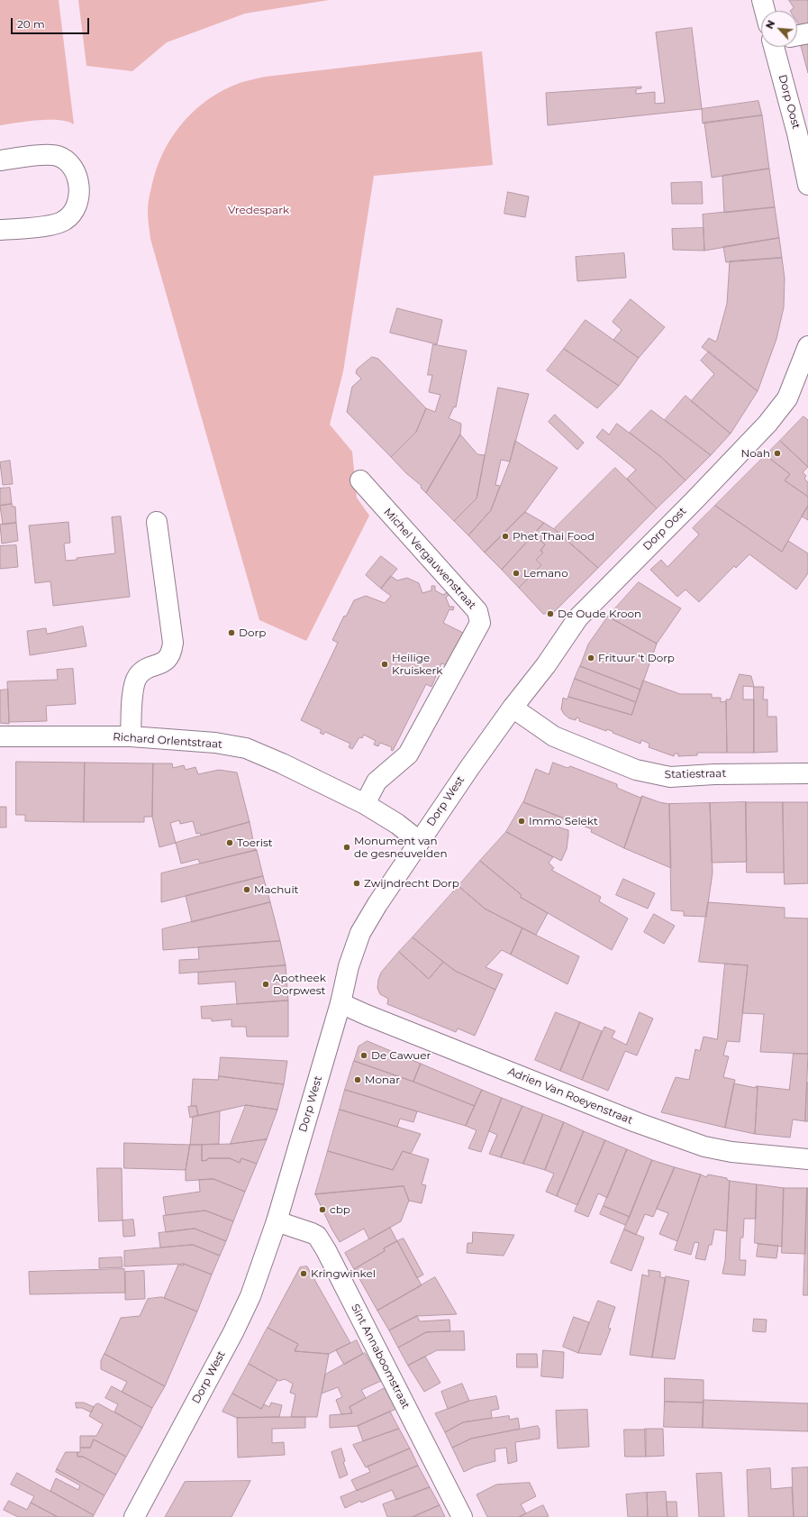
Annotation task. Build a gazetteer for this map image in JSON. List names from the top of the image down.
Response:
{
  "streets": {
    "street": [
      "Dorp Oost",
      "Michel Vergauwenstraat",
      "Richard Orlentstraat",
      "Statiestraat",
      "Dorp West",
      "Adrien Van Roeyenstraat",
      "Sint Annaboomstraat"
    ]
  },
  "crossings": [
    ["Dorp Oost", "Statiestraat"],
    ["Dorp Oost", "Dorp West"],
    ["Michel Vergauwenstraat", "Richard Orlentstraat"],
    ["Richard Orlentstraat", "Dorp West"],
    ["Statiestraat", "Dorp West"],
    ["Dorp West", "Adrien Van Roeyenstraat"],
    ["Dorp West", "Sint Annaboomstraat"]
  ],
  "parks": ["Vredespark"],
  "places": [
    "Noah",
    "Phet Thai Food",
    "Lemano",
    "De Oude Kroon",
    "Dorp",
    "Frituur 't Dorp",
    "Heilige Kruiskerk",
    "Immo Selekt",
    "Toerist",
    "Monument van de gesneuvelden",
    "Zwijndrecht Dorp",
    "Machuit",
    "Apotheek Dorpwest",
    "De Cawuer",
    "Monar",
    "cbp",
    "Kringwinkel"
  ],
  "scale_bar": "20 m",
  "north": "top left"
}
